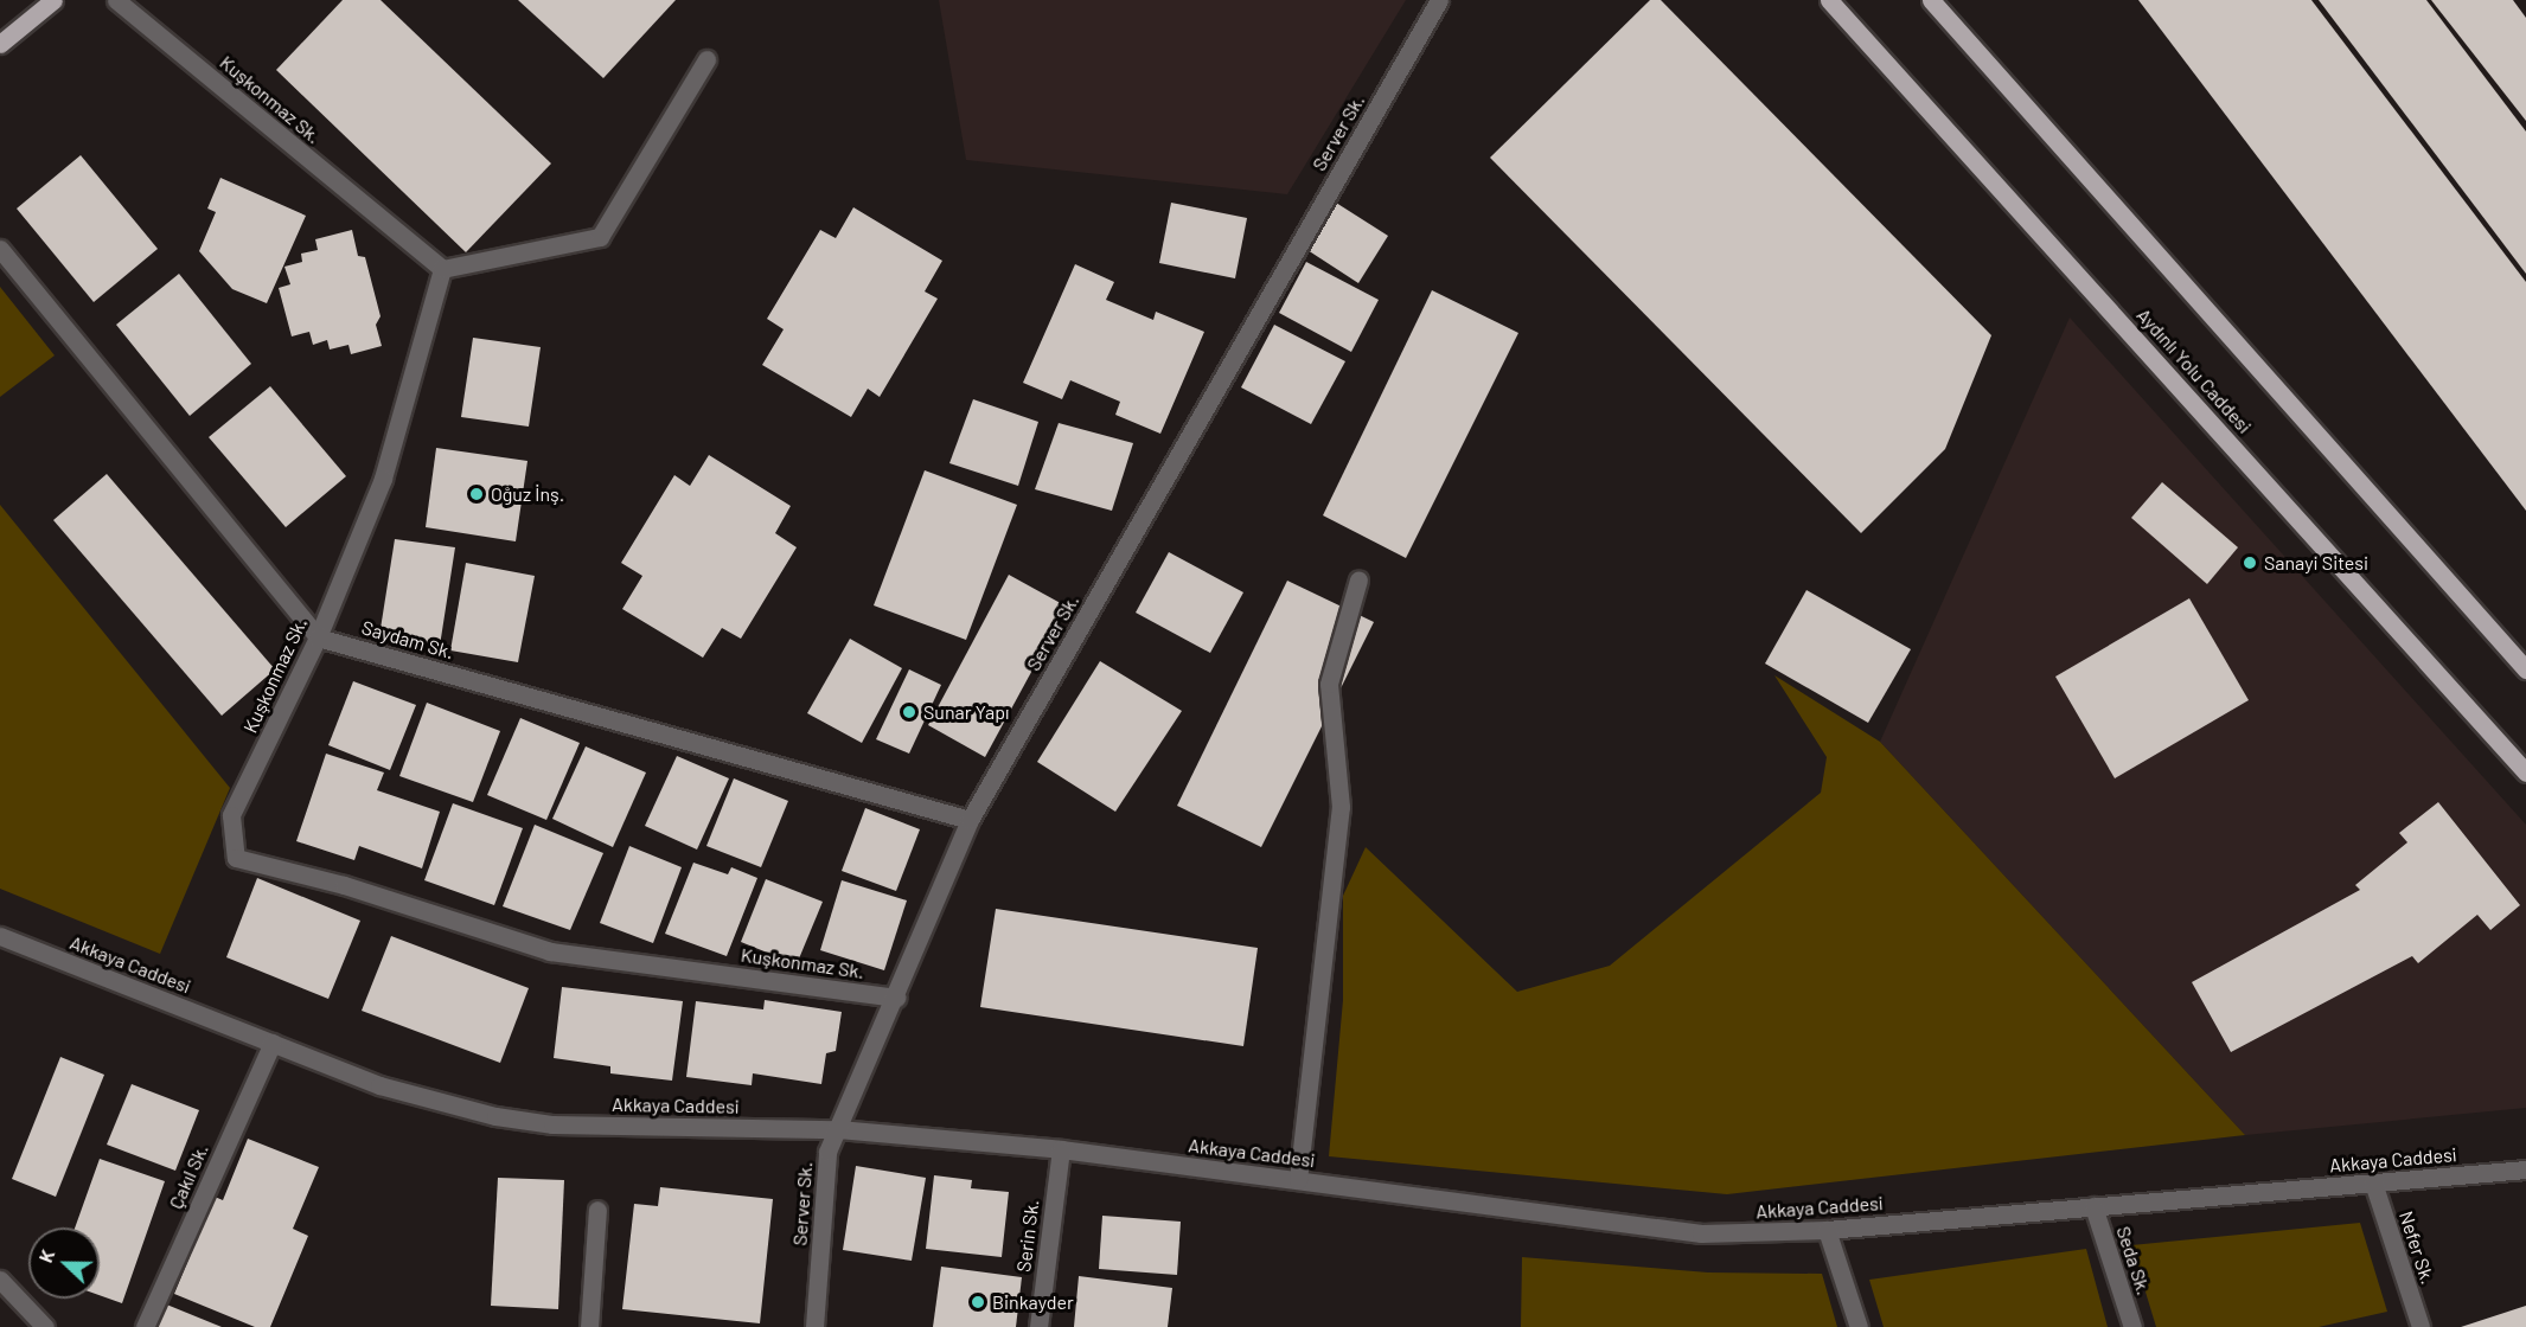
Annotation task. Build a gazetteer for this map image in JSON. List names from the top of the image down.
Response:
{
  "streets": {
    "main road": ["Aydınlı Yolu Caddesi"],
    "street": [
      "Kuşkonmaz Sk.",
      "Server Sk.",
      "Saydam Sk.",
      "Akkaya Caddesi",
      "Çakıl Sk.",
      "Serin Sk.",
      "Nefer Sk.",
      "Seda Sk."
    ]
  },
  "crossings": [
    ["Kuşkonmaz Sk.", "Server Sk."],
    ["Kuşkonmaz Sk.", "Saydam Sk."],
    ["Server Sk.", "Saydam Sk."],
    ["Server Sk.", "Akkaya Caddesi"],
    ["Akkaya Caddesi", "Çakıl Sk."],
    ["Akkaya Caddesi", "Serin Sk."],
    ["Akkaya Caddesi", "Nefer Sk."],
    ["Akkaya Caddesi", "Seda Sk."]
  ],
  "places": [
    "Oğuz İnş.",
    "Sanayi Sitesi",
    "Sunar Yapı",
    "Binkayder"
  ],
  "north": "left"
}
